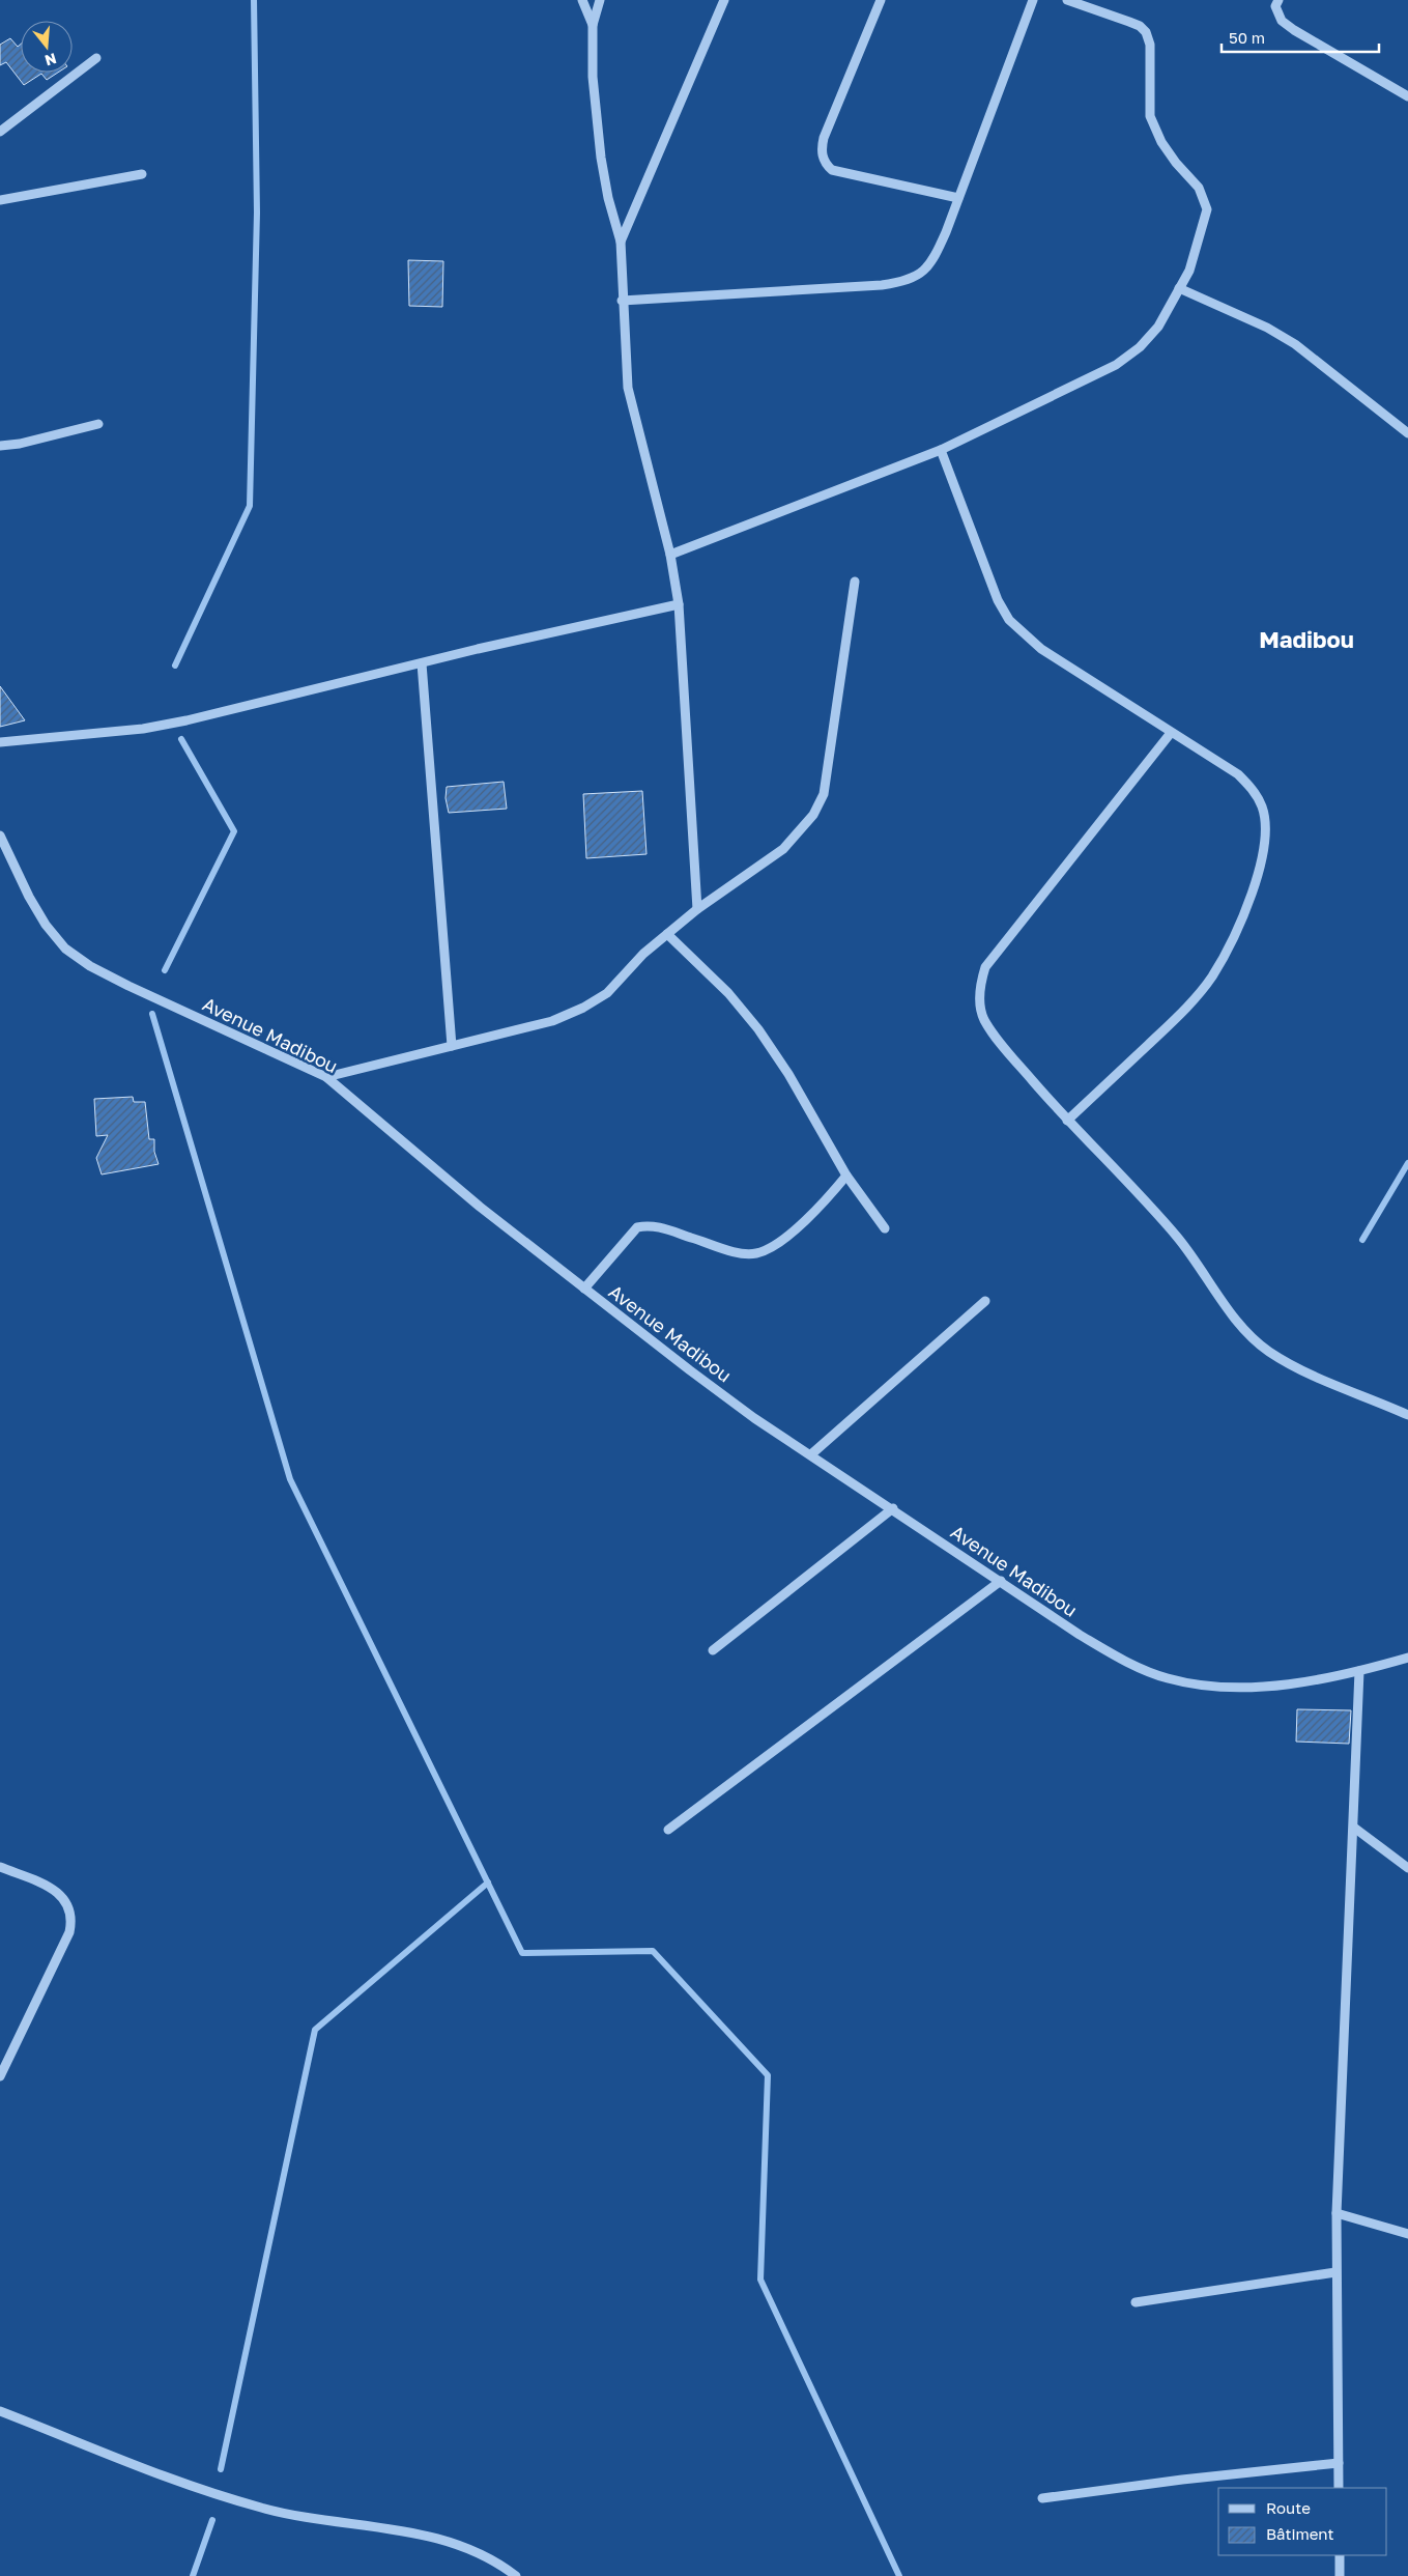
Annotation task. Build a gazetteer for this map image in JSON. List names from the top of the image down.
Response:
{
  "streets": {
    "street": ["Avenue Madibou"]
  },
  "districts": ["Madibou"],
  "legend": ["Route", "Bâtiment"],
  "scale_bar": "50 m",
  "north": "bottom"
}
